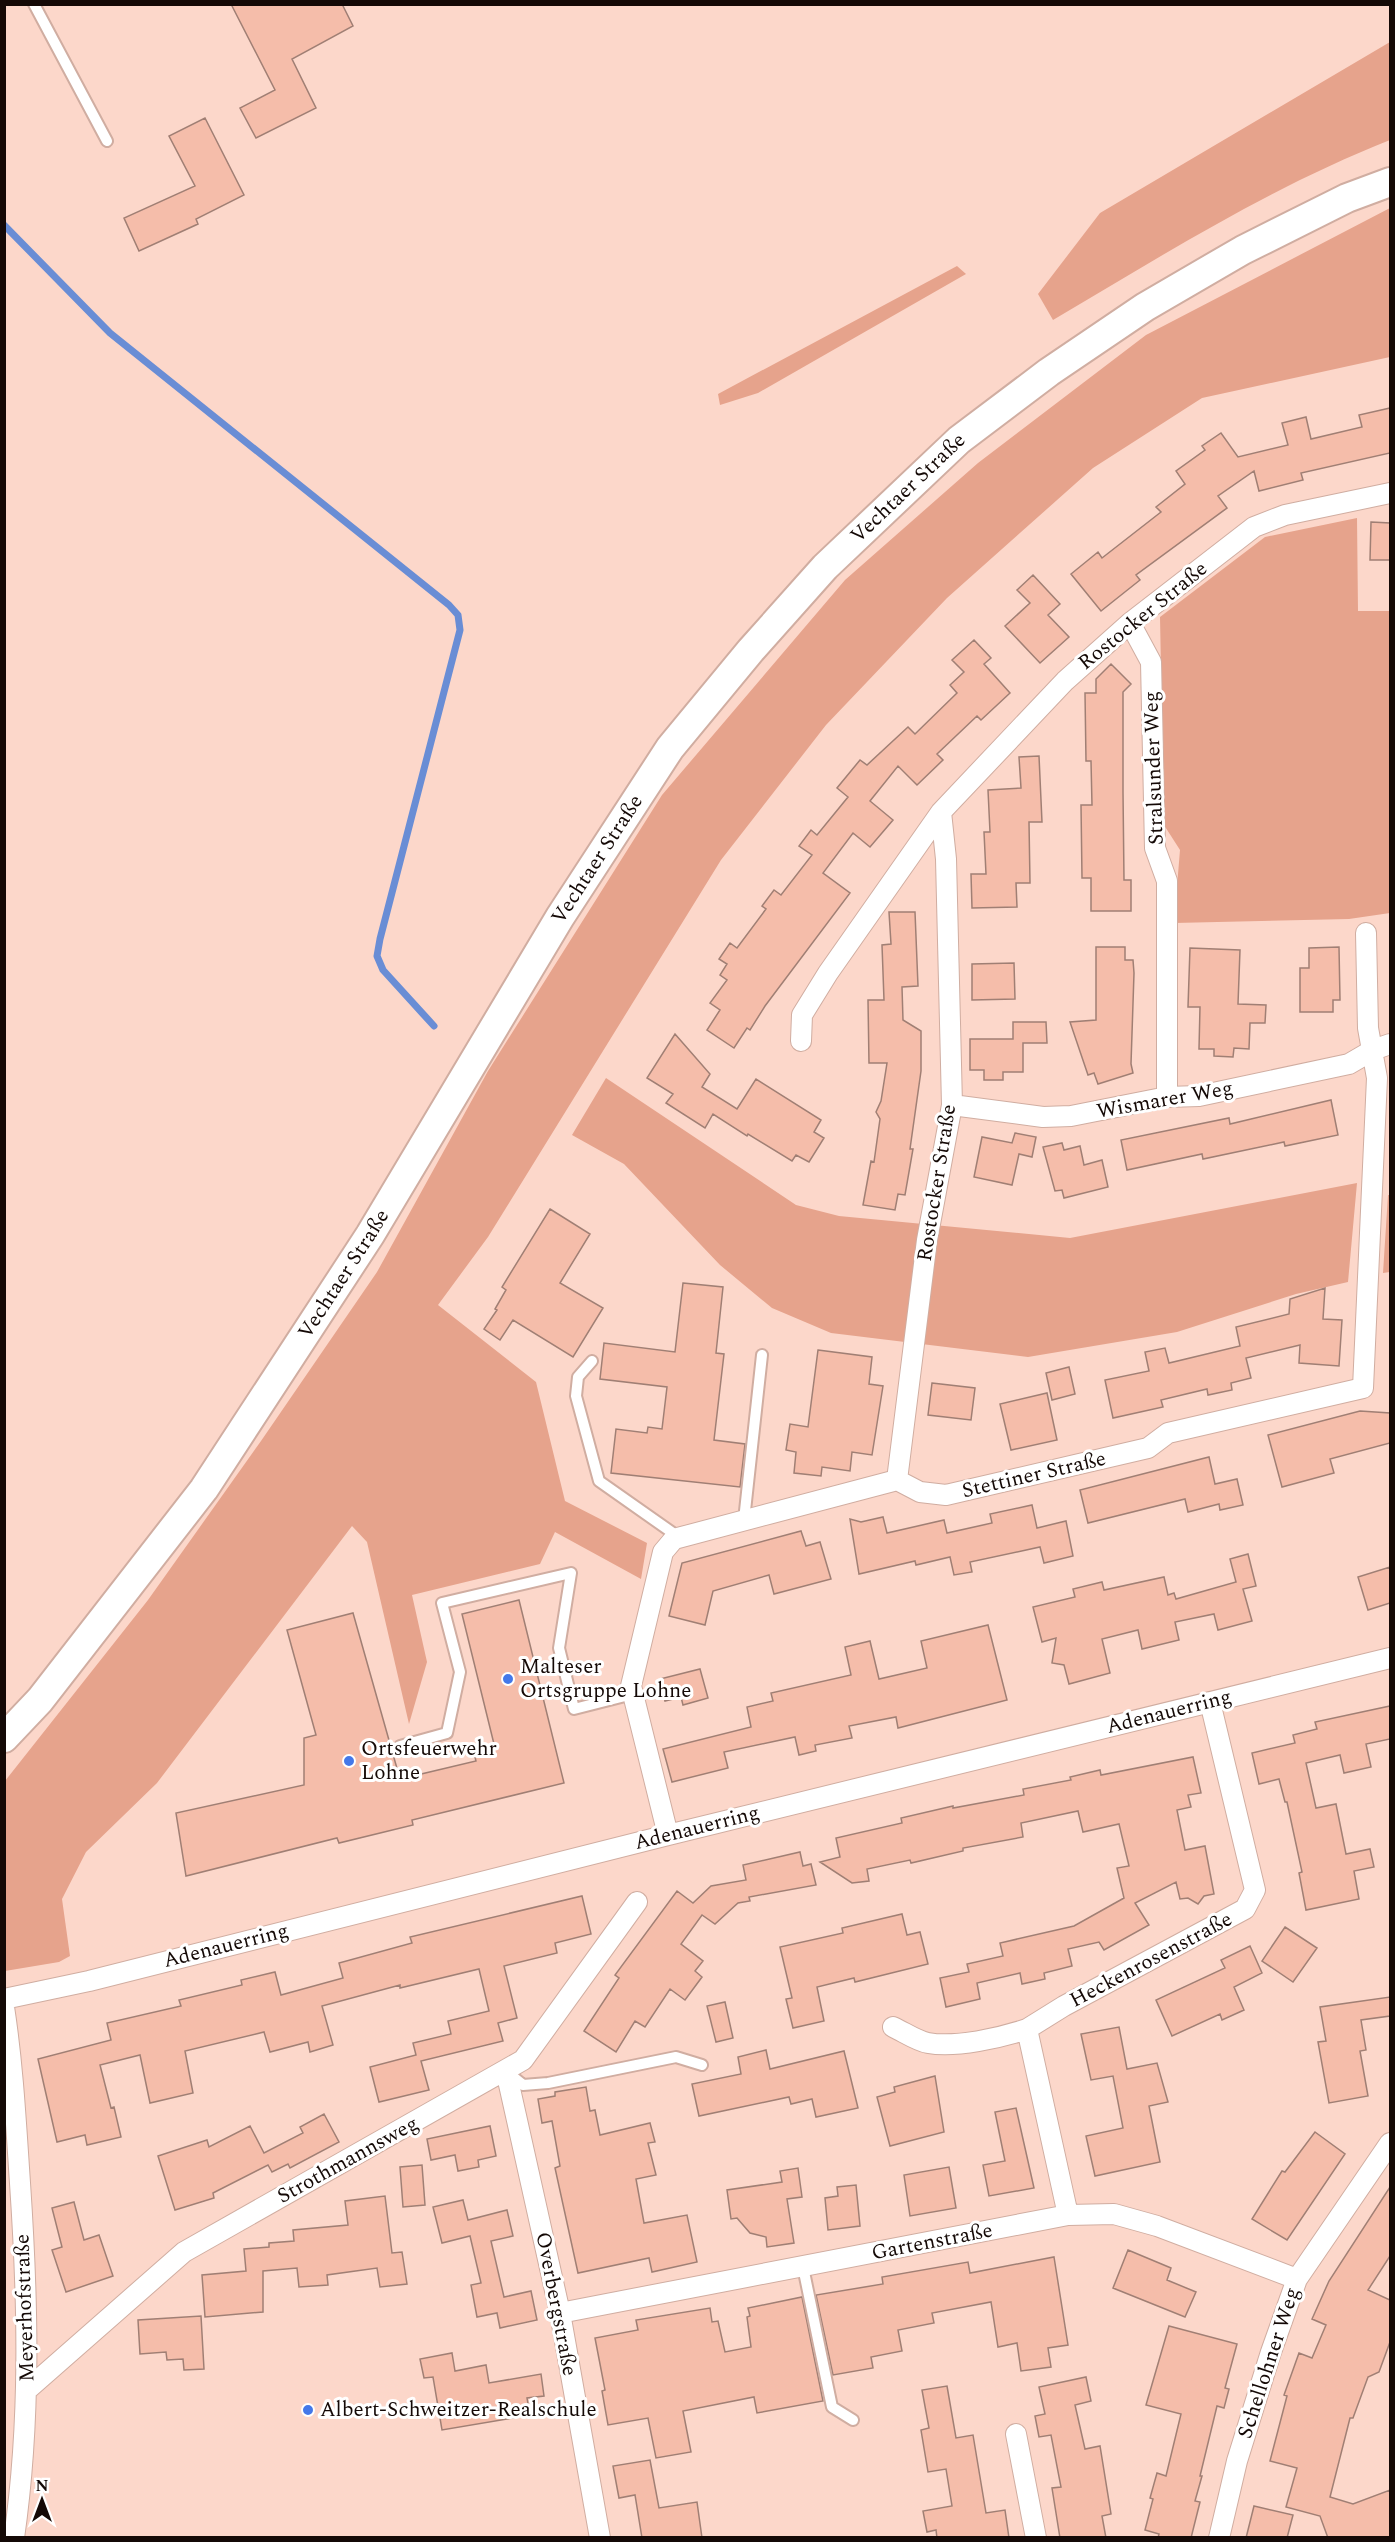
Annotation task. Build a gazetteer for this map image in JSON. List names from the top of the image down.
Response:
{
  "streets": {
    "main road": ["Vechtaer Straße"],
    "street": [
      "Rostocker Straße",
      "Stralsunder Weg",
      "Wismarer Weg",
      "Stettiner Straße",
      "Adenauerring",
      "Heckenrosenstraße",
      "Strothmannsweg",
      "Gartenstraße",
      "Overbergstraße",
      "Meyerhofstraße",
      "Schellohner Weg"
    ]
  },
  "crossings": [
    ["Rostocker Straße", "Stralsunder Weg"],
    ["Rostocker Straße", "Wismarer Weg"],
    ["Rostocker Straße", "Stettiner Straße"],
    ["Stralsunder Weg", "Wismarer Weg"],
    ["Wismarer Weg", "Stettiner Straße"],
    ["Adenauerring", "Heckenrosenstraße"],
    ["Strothmannsweg", "Overbergstraße"],
    ["Strothmannsweg", "Meyerhofstraße"],
    ["Gartenstraße", "Overbergstraße"],
    ["Gartenstraße", "Schellohner Weg"]
  ],
  "places": ["Malteser Ortsgruppe Lohne", "Ortsfeuerwehr Lohne", "Albert-Schweitzer-Realschule"],
  "north": "top"
}
